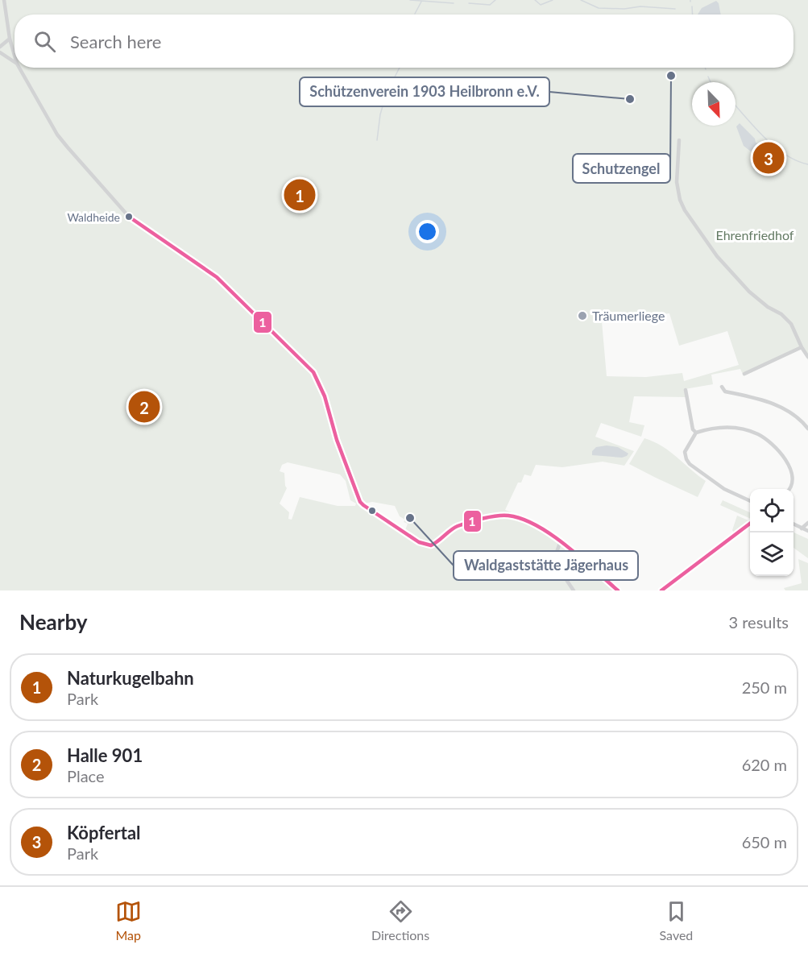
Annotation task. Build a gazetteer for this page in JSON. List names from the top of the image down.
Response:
{
  "parks": ["Ehrenfriedhof"],
  "places": [
    "Schutzengel",
    "Schützenverein 1903 Heilbronn e.V.",
    "Waldheide",
    "Träumerliege",
    "Waldgaststätte Jägerhaus"
  ],
  "lines": ["transit line 1"],
  "north": "bottom right",
  "page": {
    "search": "Search here",
    "pins": ["3", "1", "2"],
    "heading": ["Nearby", "3 results"],
    "list": [
      {
        "mark": "1",
        "name": "Naturkugelbahn",
        "note": "Park",
        "value": "250 m"
      },
      {
        "mark": "2",
        "name": "Halle 901",
        "note": "Place",
        "value": "620 m"
      },
      {
        "mark": "3",
        "name": "Köpfertal",
        "note": "Park",
        "value": "650 m"
      }
    ],
    "nav": ["Map", "Directions", "Saved"]
  }
}
